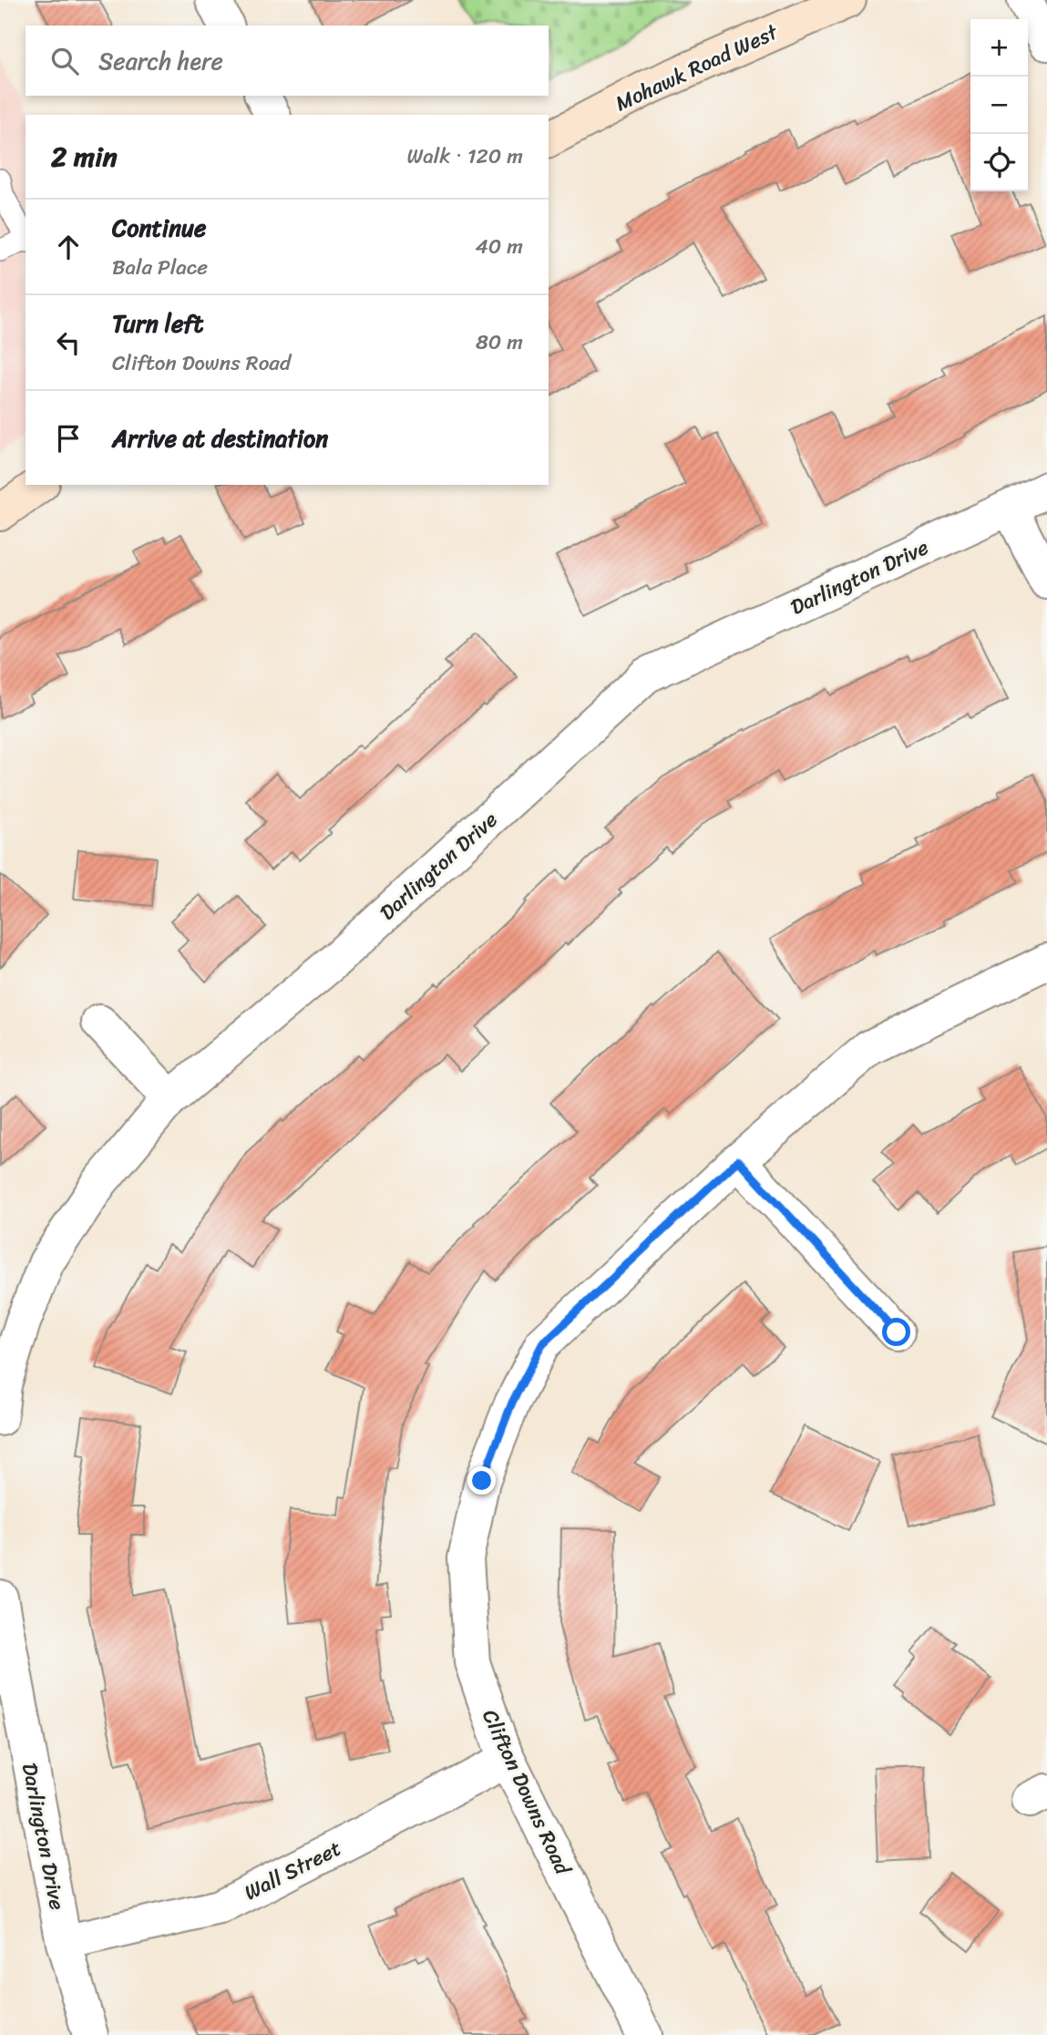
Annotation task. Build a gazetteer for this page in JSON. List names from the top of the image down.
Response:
{
  "streets": {
    "main road": ["Mohawk Road West"],
    "street": ["Darlington Drive", "Clifton Downs Road", "Wall Street"]
  },
  "crossings": [
    ["Darlington Drive", "Wall Street"],
    ["Clifton Downs Road", "Wall Street"]
  ],
  "page": {
    "map_buttons": ["+", "−"],
    "search": "Search here",
    "heading": ["2 min", "Walk · 120 m"],
    "list": [
      ["Continue", "Bala Place", "40 m"],
      ["Turn left", "Clifton Downs Road", "80 m"],
      "Arrive at destination"
    ]
  }
}
